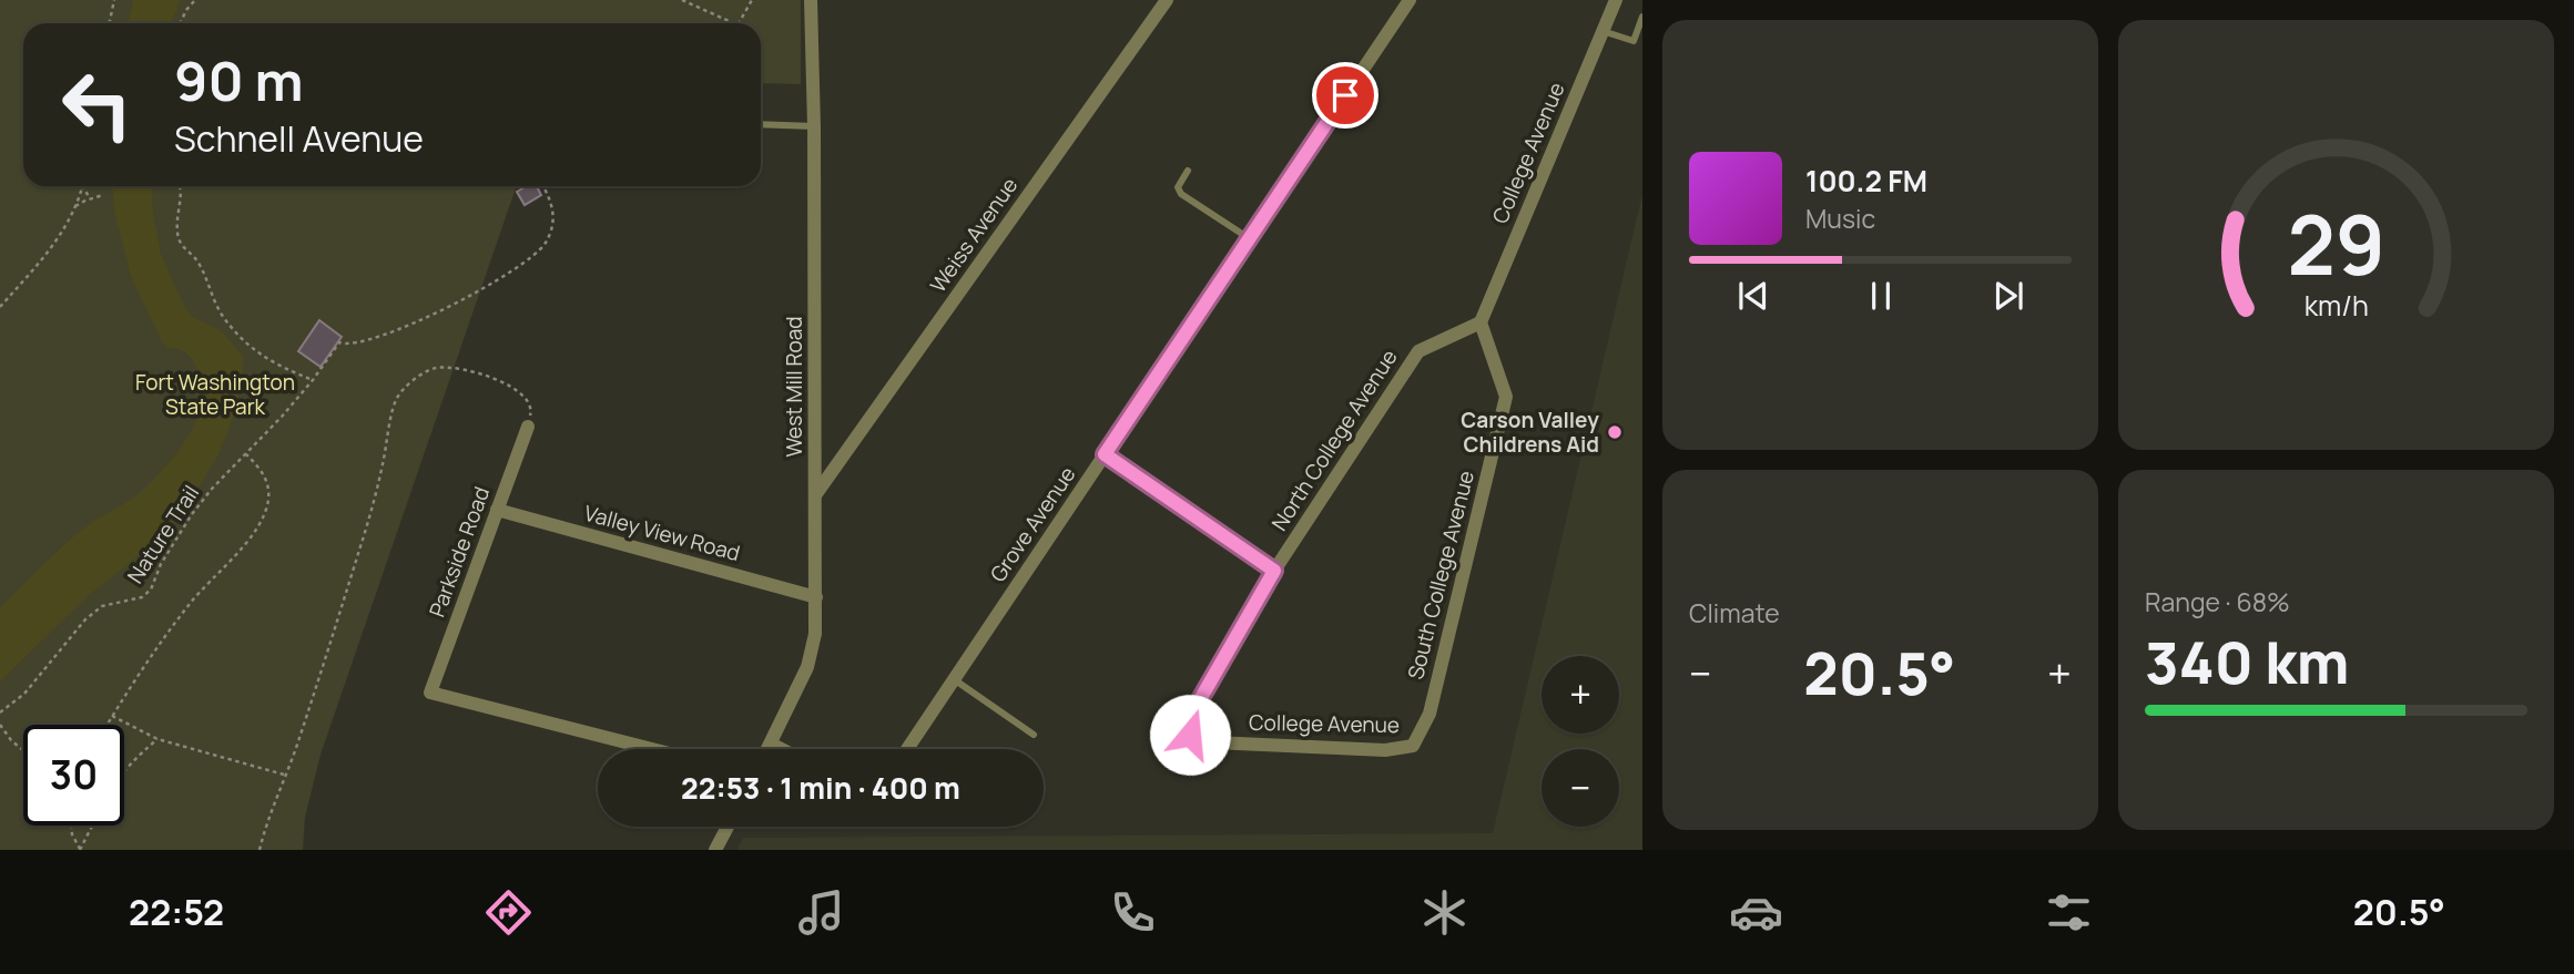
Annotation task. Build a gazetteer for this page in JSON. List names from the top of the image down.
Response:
{
  "streets": {
    "street": [
      "College Avenue",
      "Weiss Avenue",
      "West Mill Road",
      "North College Avenue",
      "Grove Avenue",
      "Valley View Road",
      "Parkside Road",
      "South College Avenue"
    ],
    "path": ["Nature Trail"]
  },
  "crossings": [
    ["College Avenue", "North College Avenue"],
    ["College Avenue", "South College Avenue"],
    ["Weiss Avenue", "West Mill Road"],
    ["West Mill Road", "Valley View Road"],
    ["North College Avenue", "South College Avenue"],
    ["Valley View Road", "Parkside Road"]
  ],
  "parks": ["Fort Washington State Park"],
  "places": ["Carson Valley Childrens Aid"],
  "page": {
    "turn": ["90 m", "Schnell Avenue"],
    "song": ["100.2 FM", "Music"],
    "tile": [
      "Climate",
      ["Range · 68%", "340 km"]
    ],
    "heat": ["−", "20.5°", "+"],
    "map_buttons": ["+", "−"],
    "limit": "30",
    "trip": "22:53 · 1 min · 400 m",
    "tabs": ["22:52", "20.5°"],
    "gauge": ["29", "km/h"]
  }
}
